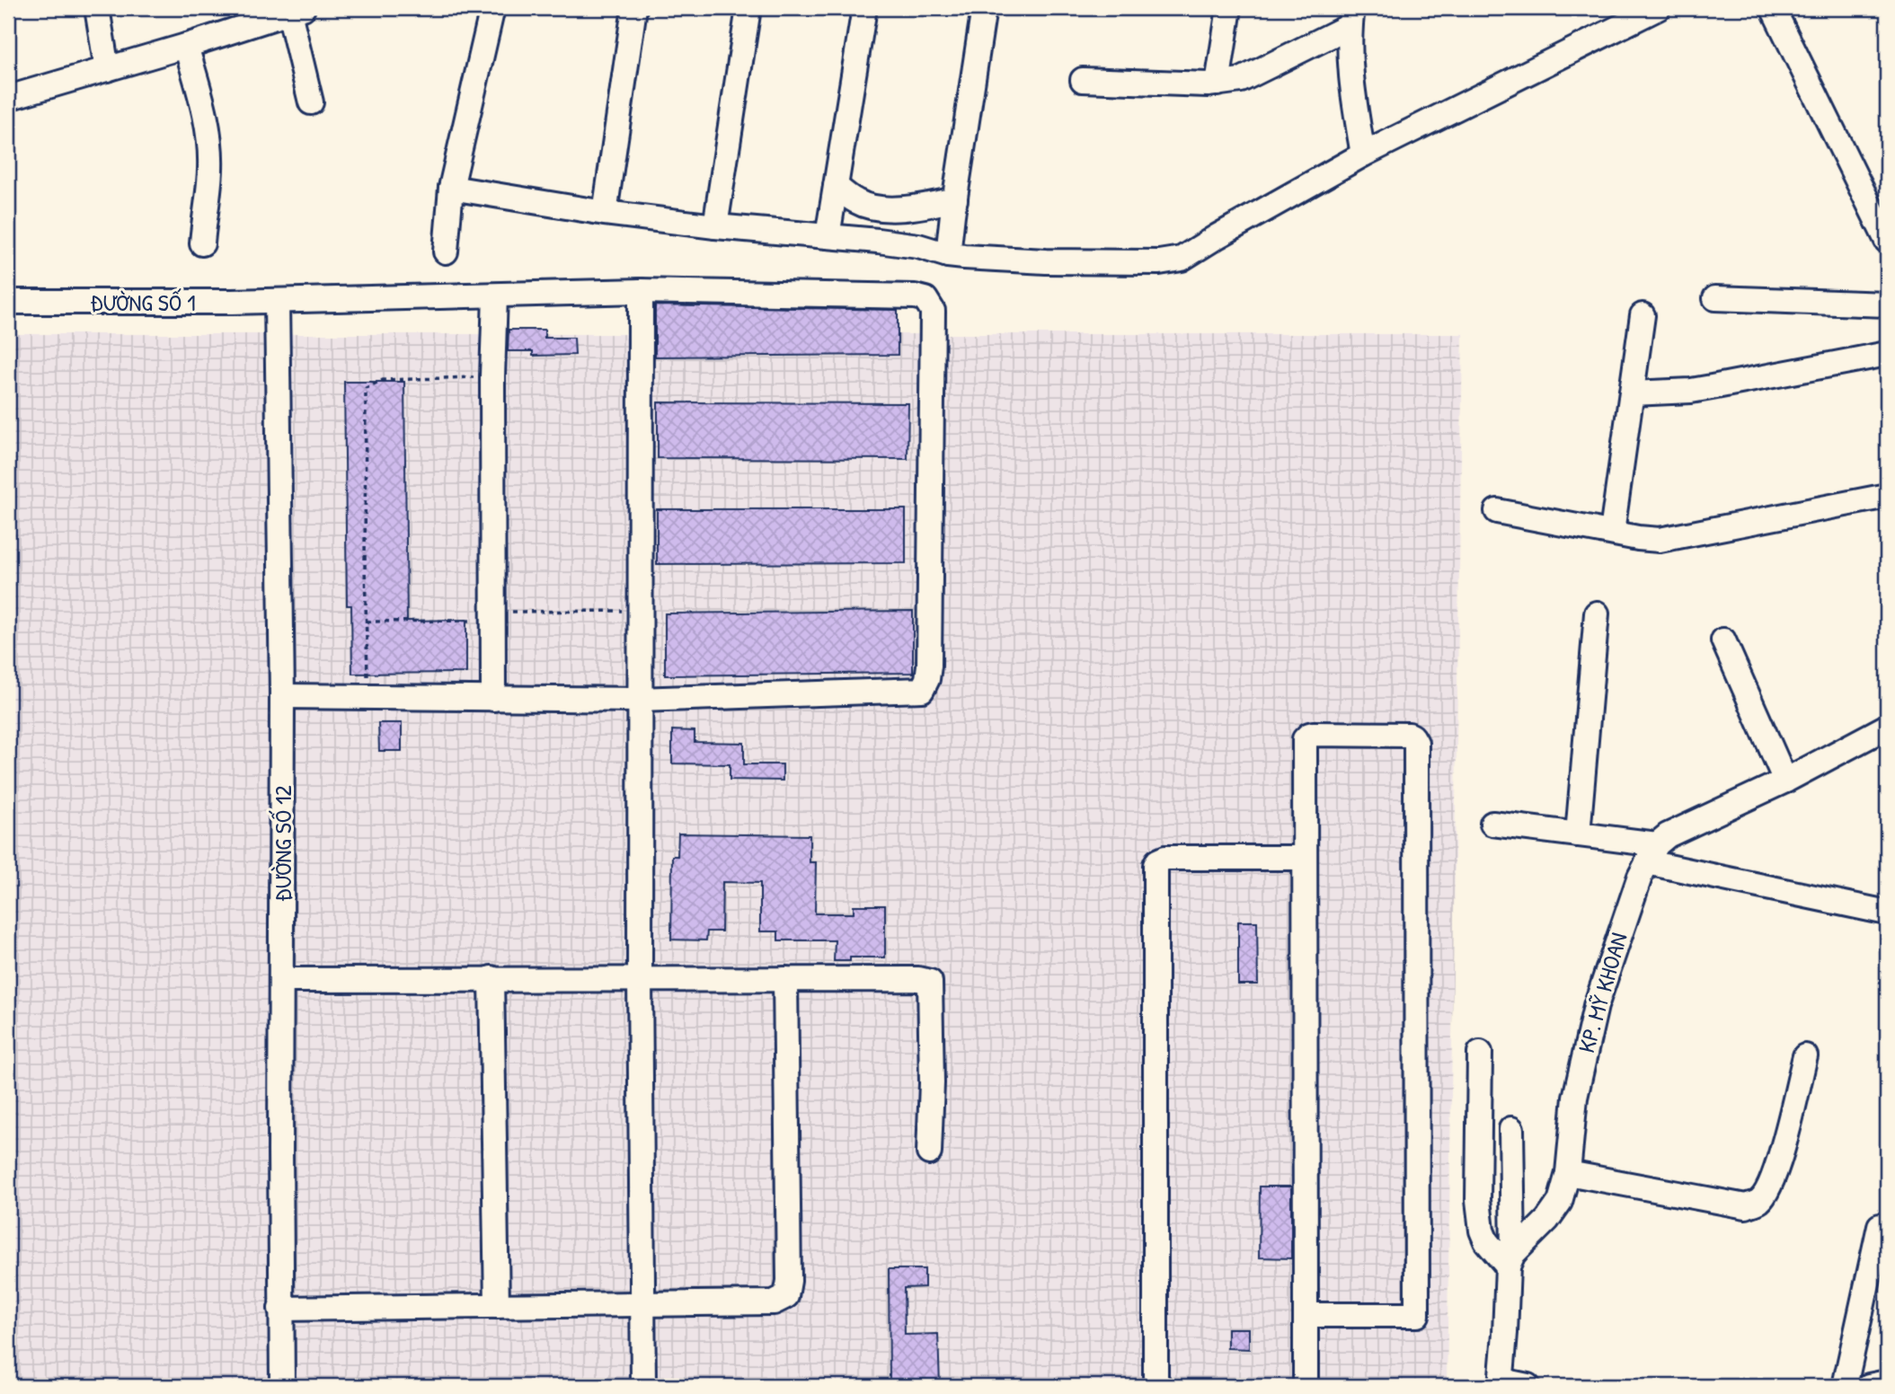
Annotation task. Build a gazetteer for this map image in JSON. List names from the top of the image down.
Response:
{
  "streets": {
    "street": ["ĐƯỜNG SỐ 1", "ĐƯỜNG SỐ 12", "KP. MỸ KHOAN"]
  },
  "crossings": [
    ["ĐƯỜNG SỐ 1", "ĐƯỜNG SỐ 12"]
  ]
}
